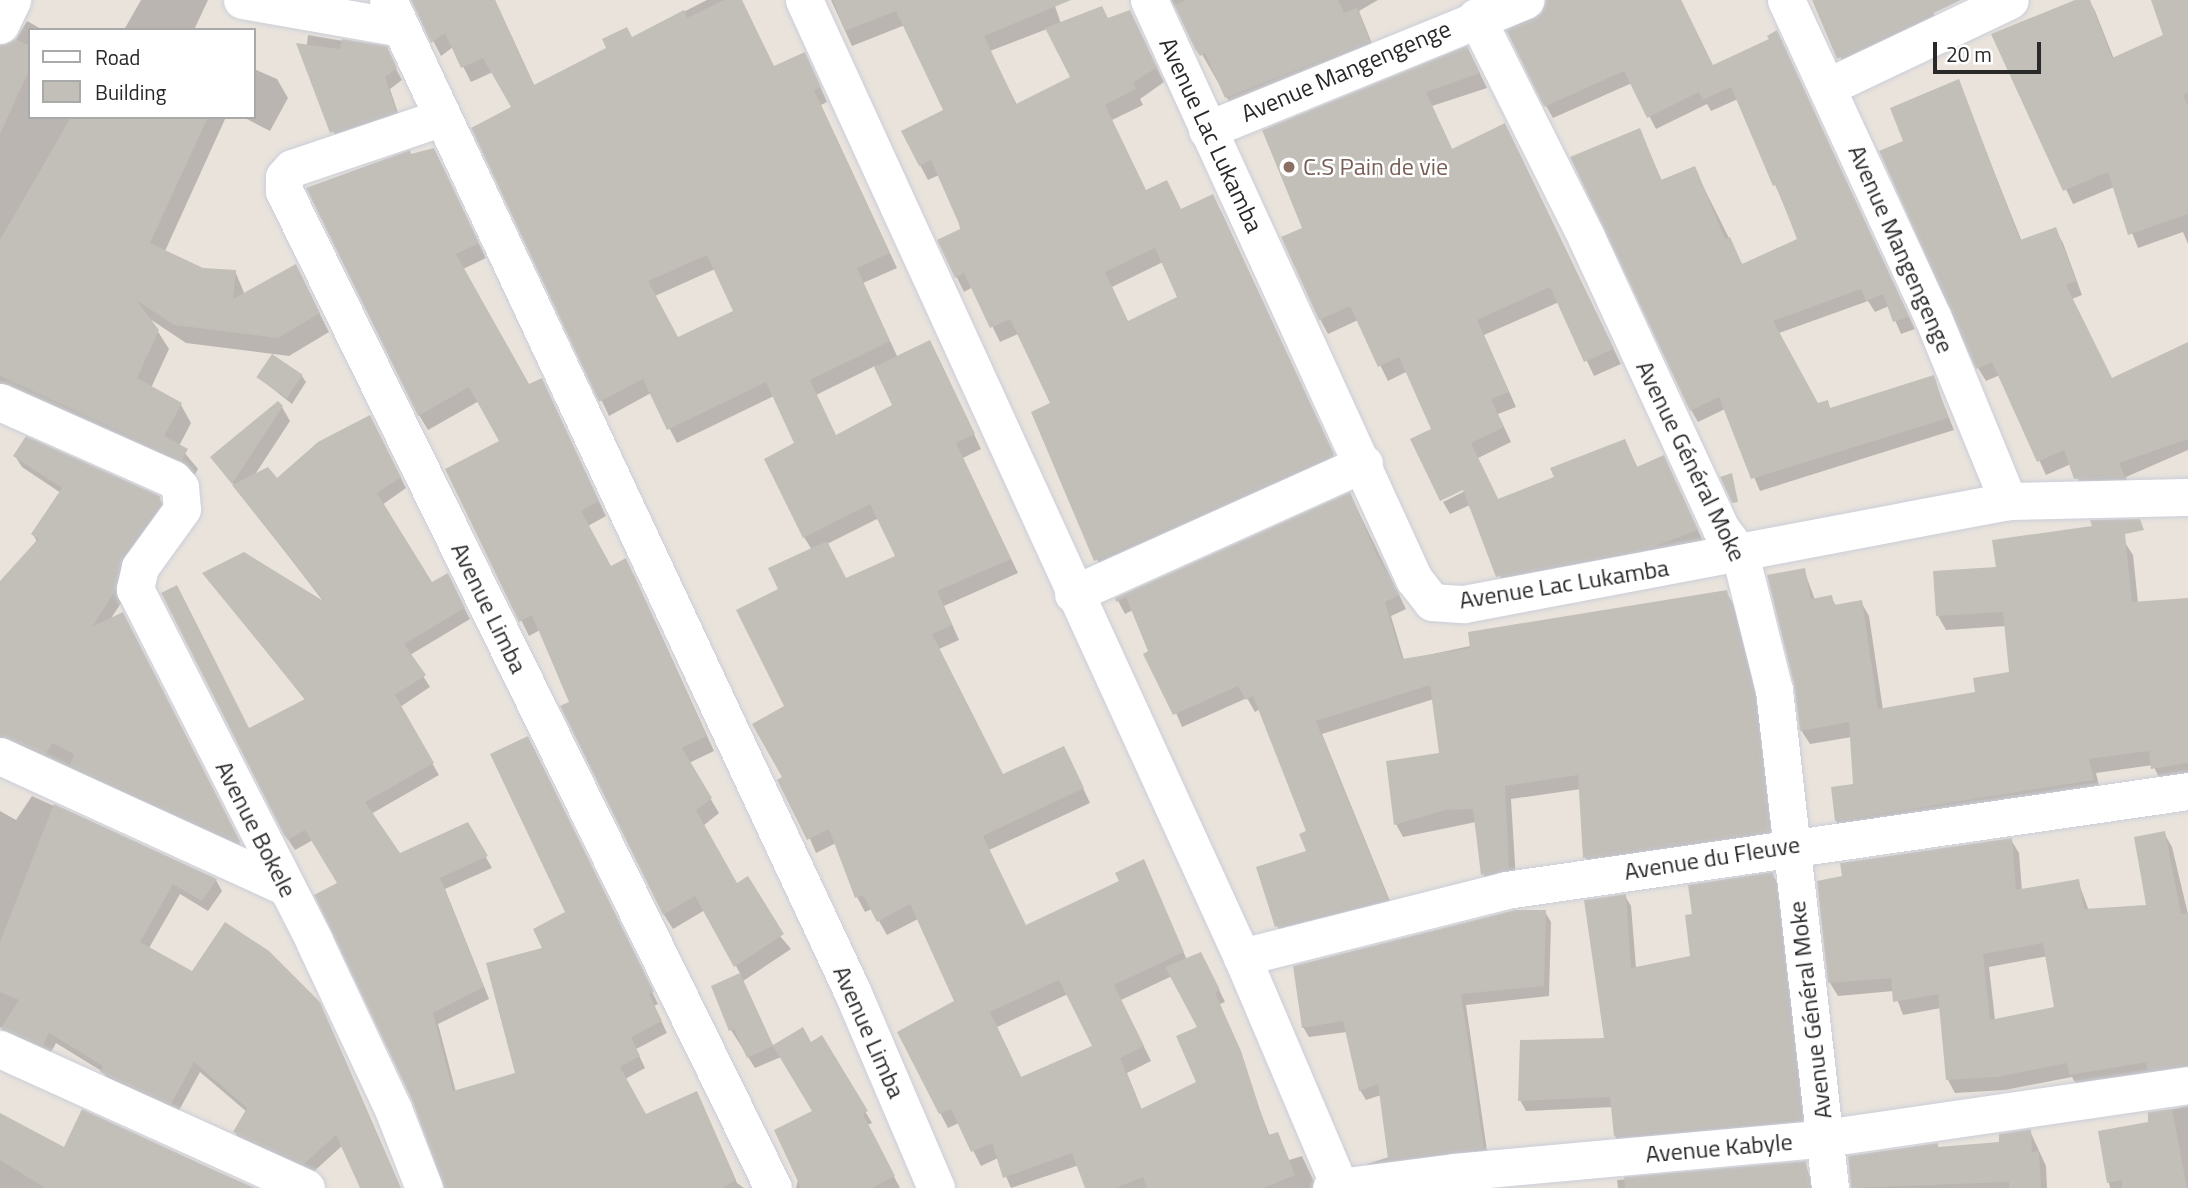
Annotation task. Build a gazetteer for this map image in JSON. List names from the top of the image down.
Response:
{
  "streets": {
    "street": [
      "Avenue Mangengenge",
      "Avenue Lac Lukamba",
      "Avenue Général Moke",
      "Avenue Limba",
      "Avenue Bokele",
      "Avenue du Fleuve",
      "Avenue Kabyle"
    ]
  },
  "crossings": [
    ["Avenue Mangengenge", "Avenue Lac Lukamba"],
    ["Avenue Mangengenge", "Avenue Général Moke"],
    ["Avenue Lac Lukamba", "Avenue Général Moke"],
    ["Avenue Général Moke", "Avenue du Fleuve"],
    ["Avenue Général Moke", "Avenue Kabyle"]
  ],
  "places": ["C.S Pain de vie"],
  "legend": ["Road", "Building"],
  "scale_bar": "20 m"
}
